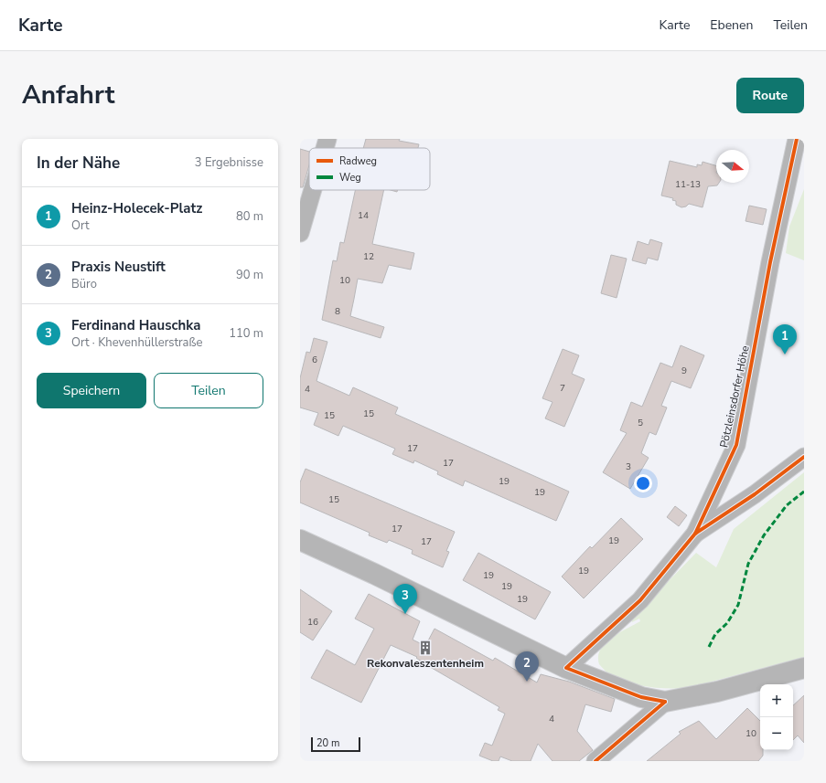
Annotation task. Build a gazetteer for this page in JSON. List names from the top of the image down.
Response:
{
  "streets": {
    "street": ["Pötzleinsdorfer Höhe"]
  },
  "places": {
    "building": ["Rekonvaleszentenheim"]
  },
  "house_numbers": [
    "11-13",
    "14",
    "12",
    "10",
    "8",
    "6",
    "9",
    "7",
    "4",
    "15",
    "15",
    "5",
    "17",
    "17",
    "3",
    "19",
    "19",
    "15",
    "17",
    "19",
    "17",
    "19",
    "19",
    "19",
    "19",
    "16",
    "4",
    "10"
  ],
  "legend": ["Radweg", "Weg"],
  "scale_bar": "20 m",
  "north": "right",
  "page": {
    "header": "Karte",
    "nav": ["Karte", "Ebenen", "Teilen"],
    "title": "Anfahrt",
    "buttons": [
      "Route",
      ["Speichern", "Teilen"]
    ],
    "heading": ["In der Nähe", "3 Ergebnisse"],
    "list": [
      {
        "mark": "1",
        "name": "Heinz-Holecek-Platz",
        "note": "Ort",
        "value": "80 m"
      },
      {
        "mark": "2",
        "name": "Praxis Neustift",
        "note": "Büro",
        "value": "90 m"
      },
      {
        "mark": "3",
        "name": "Ferdinand Hauschka",
        "note": "Ort · Khevenhüllerstraße",
        "value": "110 m"
      }
    ],
    "pins": ["1", "3", "2"],
    "map_buttons": ["+", "−"],
    "scale": "20 m"
  }
}
